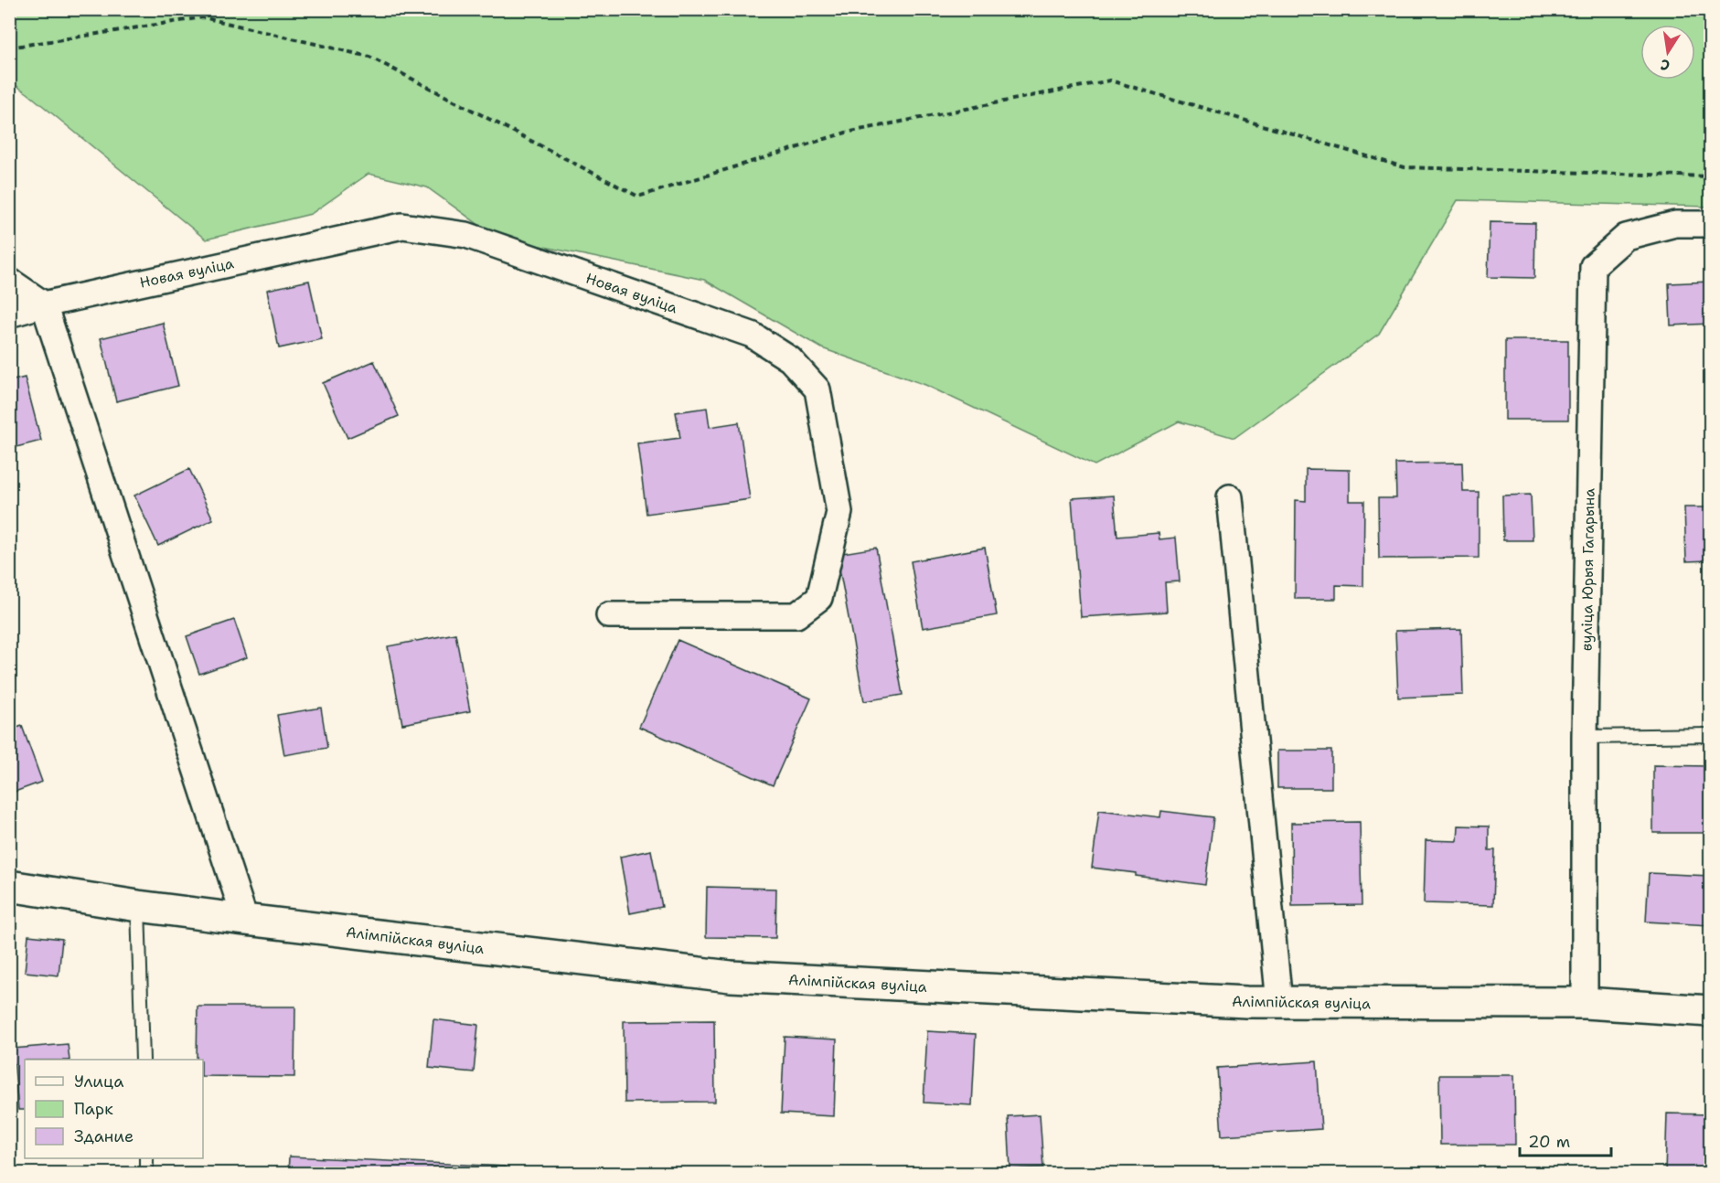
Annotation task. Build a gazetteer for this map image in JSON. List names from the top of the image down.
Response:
{
  "streets": {
    "street": ["Новая вуліца", "вуліца Юрыя Гагарына", "Алімпійская вуліца"]
  },
  "crossings": [
    ["вуліца Юрыя Гагарына", "Алімпійская вуліца"]
  ],
  "legend": ["Улица", "Парк", "Здание"],
  "scale_bar": "20 m",
  "north": "bottom"
}
